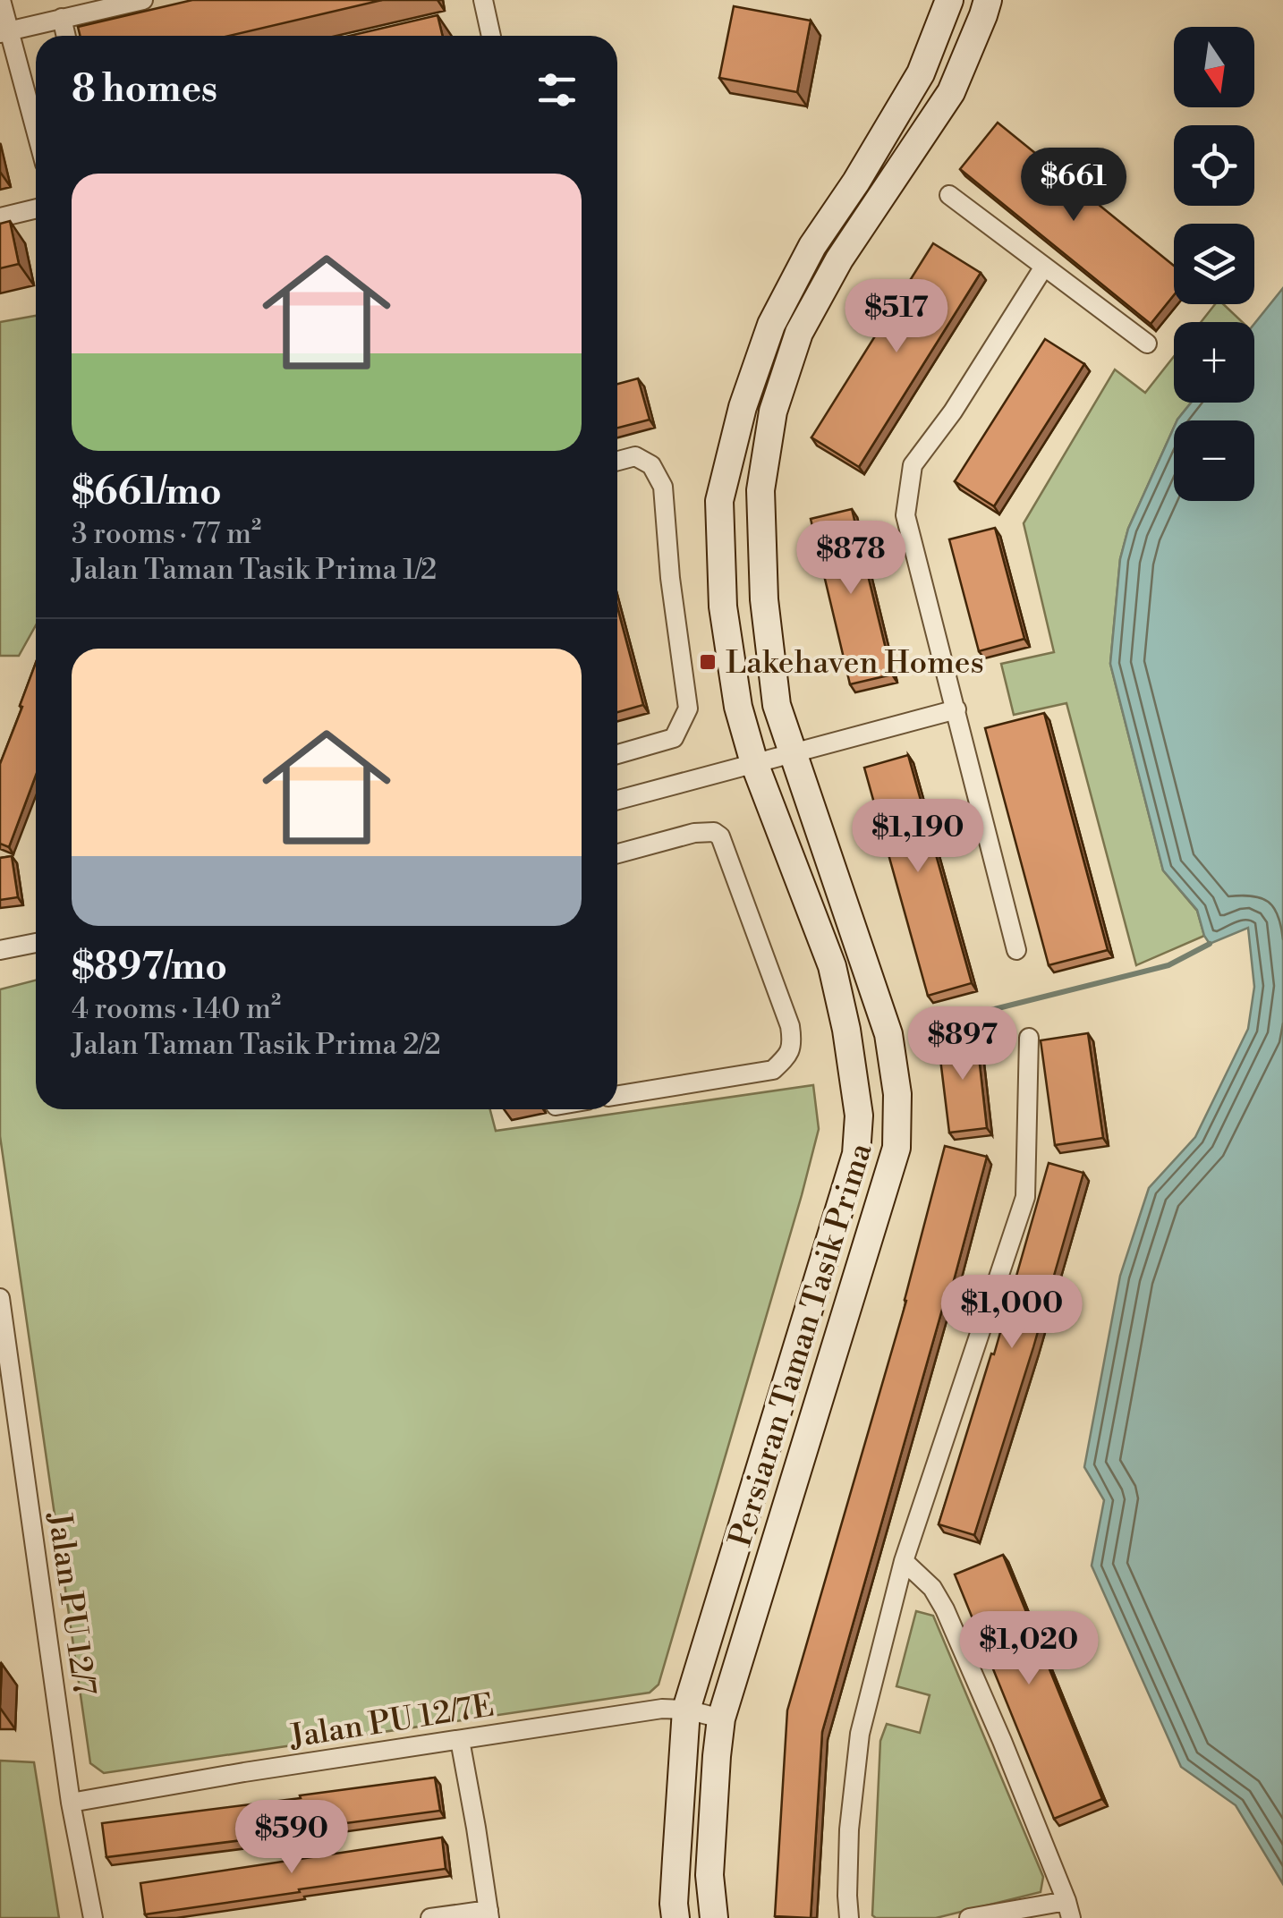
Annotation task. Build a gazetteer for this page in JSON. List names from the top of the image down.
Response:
{
  "streets": {
    "main road": ["Persiaran Taman Tasik Prima"],
    "street": ["Jalan PU 12/7", "Jalan PU 12/7E"]
  },
  "crossings": [
    ["Persiaran Taman Tasik Prima", "Jalan PU 12/7E"],
    ["Jalan PU 12/7", "Jalan PU 12/7E"]
  ],
  "places": {
    "transit": ["Lakehaven Homes"]
  },
  "north": "bottom",
  "page": {
    "map_buttons": ["+", "−"],
    "heading": "8 homes",
    "list": [
      {
        "name": "$661/mo",
        "note": "3 rooms · 77 m² · Jalan Taman Tasik Prima 1/2"
      },
      {
        "name": "$897/mo",
        "note": "4 rooms · 140 m² · Jalan Taman Tasik Prima 2/2"
      }
    ],
    "price": [
      "$661",
      "$517",
      "$878",
      "$1,190",
      "$897",
      "$1,000",
      "$1,020",
      "$590"
    ]
  }
}
